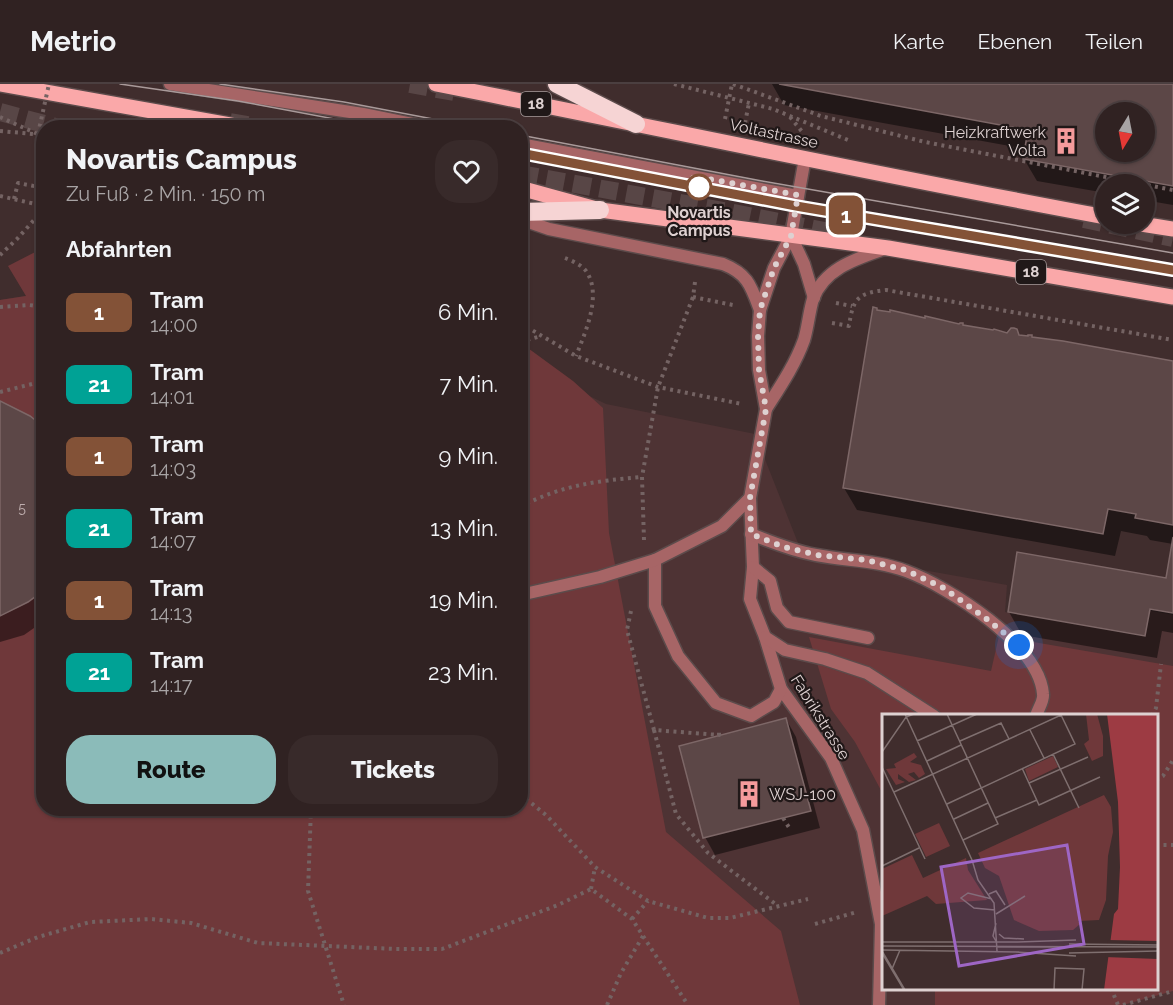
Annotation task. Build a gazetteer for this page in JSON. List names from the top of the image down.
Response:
{
  "streets": {
    "main road": ["18", "Voltastrasse"],
    "lane": ["Fabrikstrasse"]
  },
  "crossings": [
    ["18", "Fabrikstrasse"],
    ["Voltastrasse", "Fabrikstrasse"]
  ],
  "places": {
    "building": ["Heizkraftwerk Volta", "WSJ-100"],
    "other": ["Novartis Campus"]
  },
  "lines": ["tram line 1"],
  "house_numbers": ["5"],
  "north": "bottom",
  "page": {
    "header": "Metrio",
    "nav": ["Karte", "Ebenen", "Teilen"],
    "on_map": "1",
    "heading": [
      ["Novartis Campus", "Zu Fuß · 2 Min. · 150 m"],
      "Abfahrten"
    ],
    "list": [
      {
        "mark": "1",
        "name": "Tram",
        "note": "14:00",
        "value": "6 Min."
      },
      {
        "mark": "21",
        "name": "Tram",
        "note": "14:01",
        "value": "7 Min."
      },
      {
        "mark": "1",
        "name": "Tram",
        "note": "14:03",
        "value": "9 Min."
      },
      {
        "mark": "21",
        "name": "Tram",
        "note": "14:07",
        "value": "13 Min."
      },
      {
        "mark": "1",
        "name": "Tram",
        "note": "14:13",
        "value": "19 Min."
      },
      {
        "mark": "21",
        "name": "Tram",
        "note": "14:17",
        "value": "23 Min."
      }
    ],
    "buttons": ["Route", "Tickets"]
  }
}
